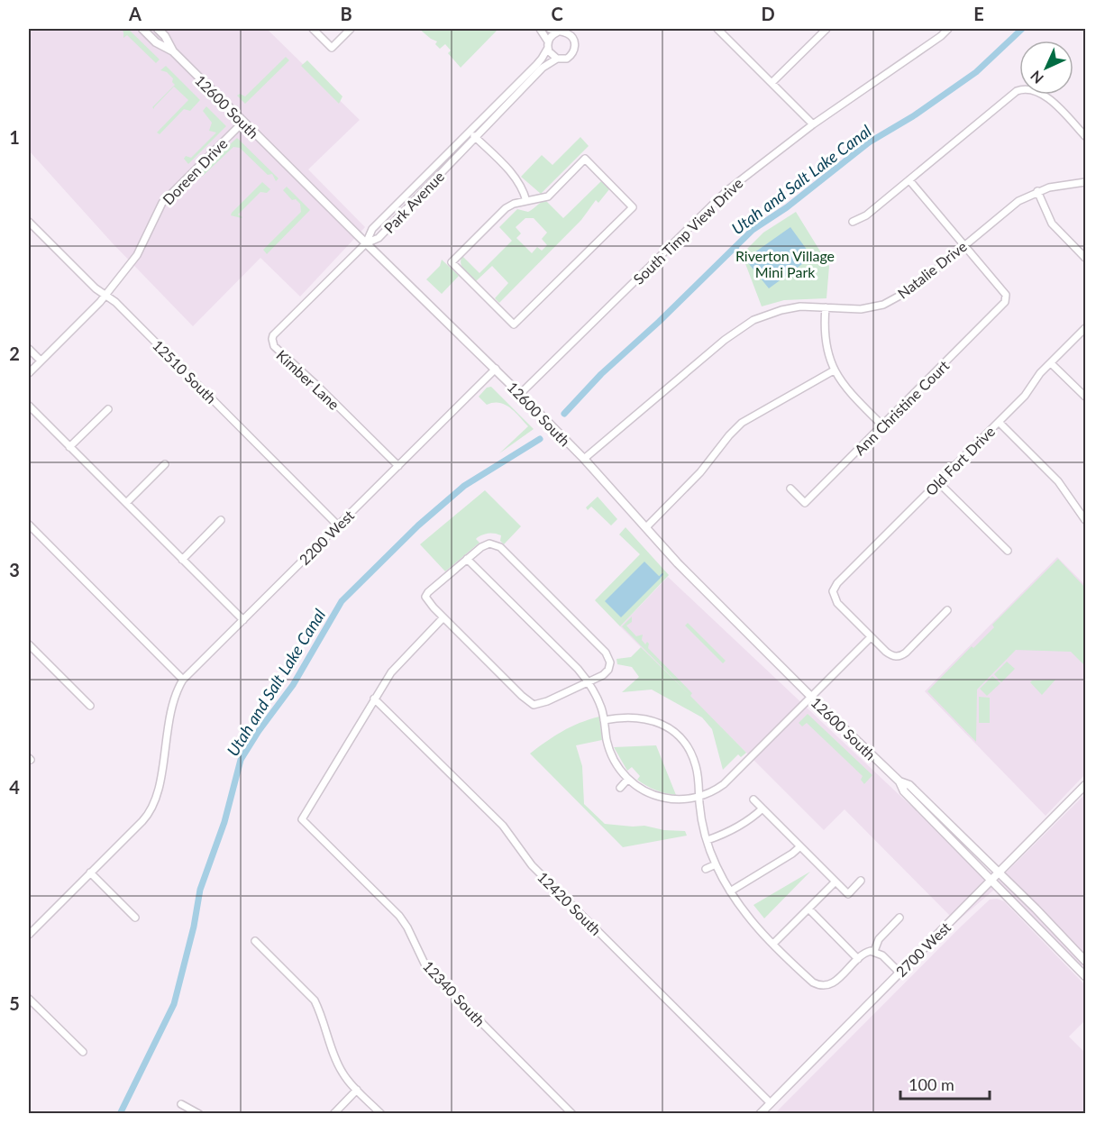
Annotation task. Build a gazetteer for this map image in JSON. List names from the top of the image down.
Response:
{
  "streets": {
    "main road": ["12600 South", "2700 West"],
    "street": [
      "Doreen Drive",
      "Park Avenue",
      "South Timp View Drive",
      "Natalie Drive",
      "12510 South",
      "Kimber Lane",
      "Ann Christine Court",
      "Old Fort Drive",
      "2200 West",
      "12420 South",
      "12340 South"
    ]
  },
  "crossings": [
    ["12600 South", "Doreen Drive"],
    ["12600 South", "Park Avenue"],
    ["12600 South", "South Timp View Drive"],
    ["12600 South", "Natalie Drive"],
    ["12600 South", "Kimber Lane"],
    ["12600 South", "2200 West"],
    ["12600 South", "2700 West"],
    ["Doreen Drive", "12510 South"],
    ["Park Avenue", "Kimber Lane"],
    ["Natalie Drive", "Ann Christine Court"],
    ["12510 South", "2200 West"],
    ["Kimber Lane", "2200 West"],
    ["12420 South", "2700 West"],
    ["12420 South", "12340 South"]
  ],
  "water": ["Utah and Salt Lake Canal"],
  "parks": ["Riverton Village Mini Park"],
  "scale_bar": "100 m",
  "north": "bottom left",
  "grid": {
    "columns": [
      "A",
      "B",
      "C",
      "D",
      "E"
    ],
    "rows": [
      "1",
      "2",
      "3",
      "4",
      "5"
    ]
  }
}
